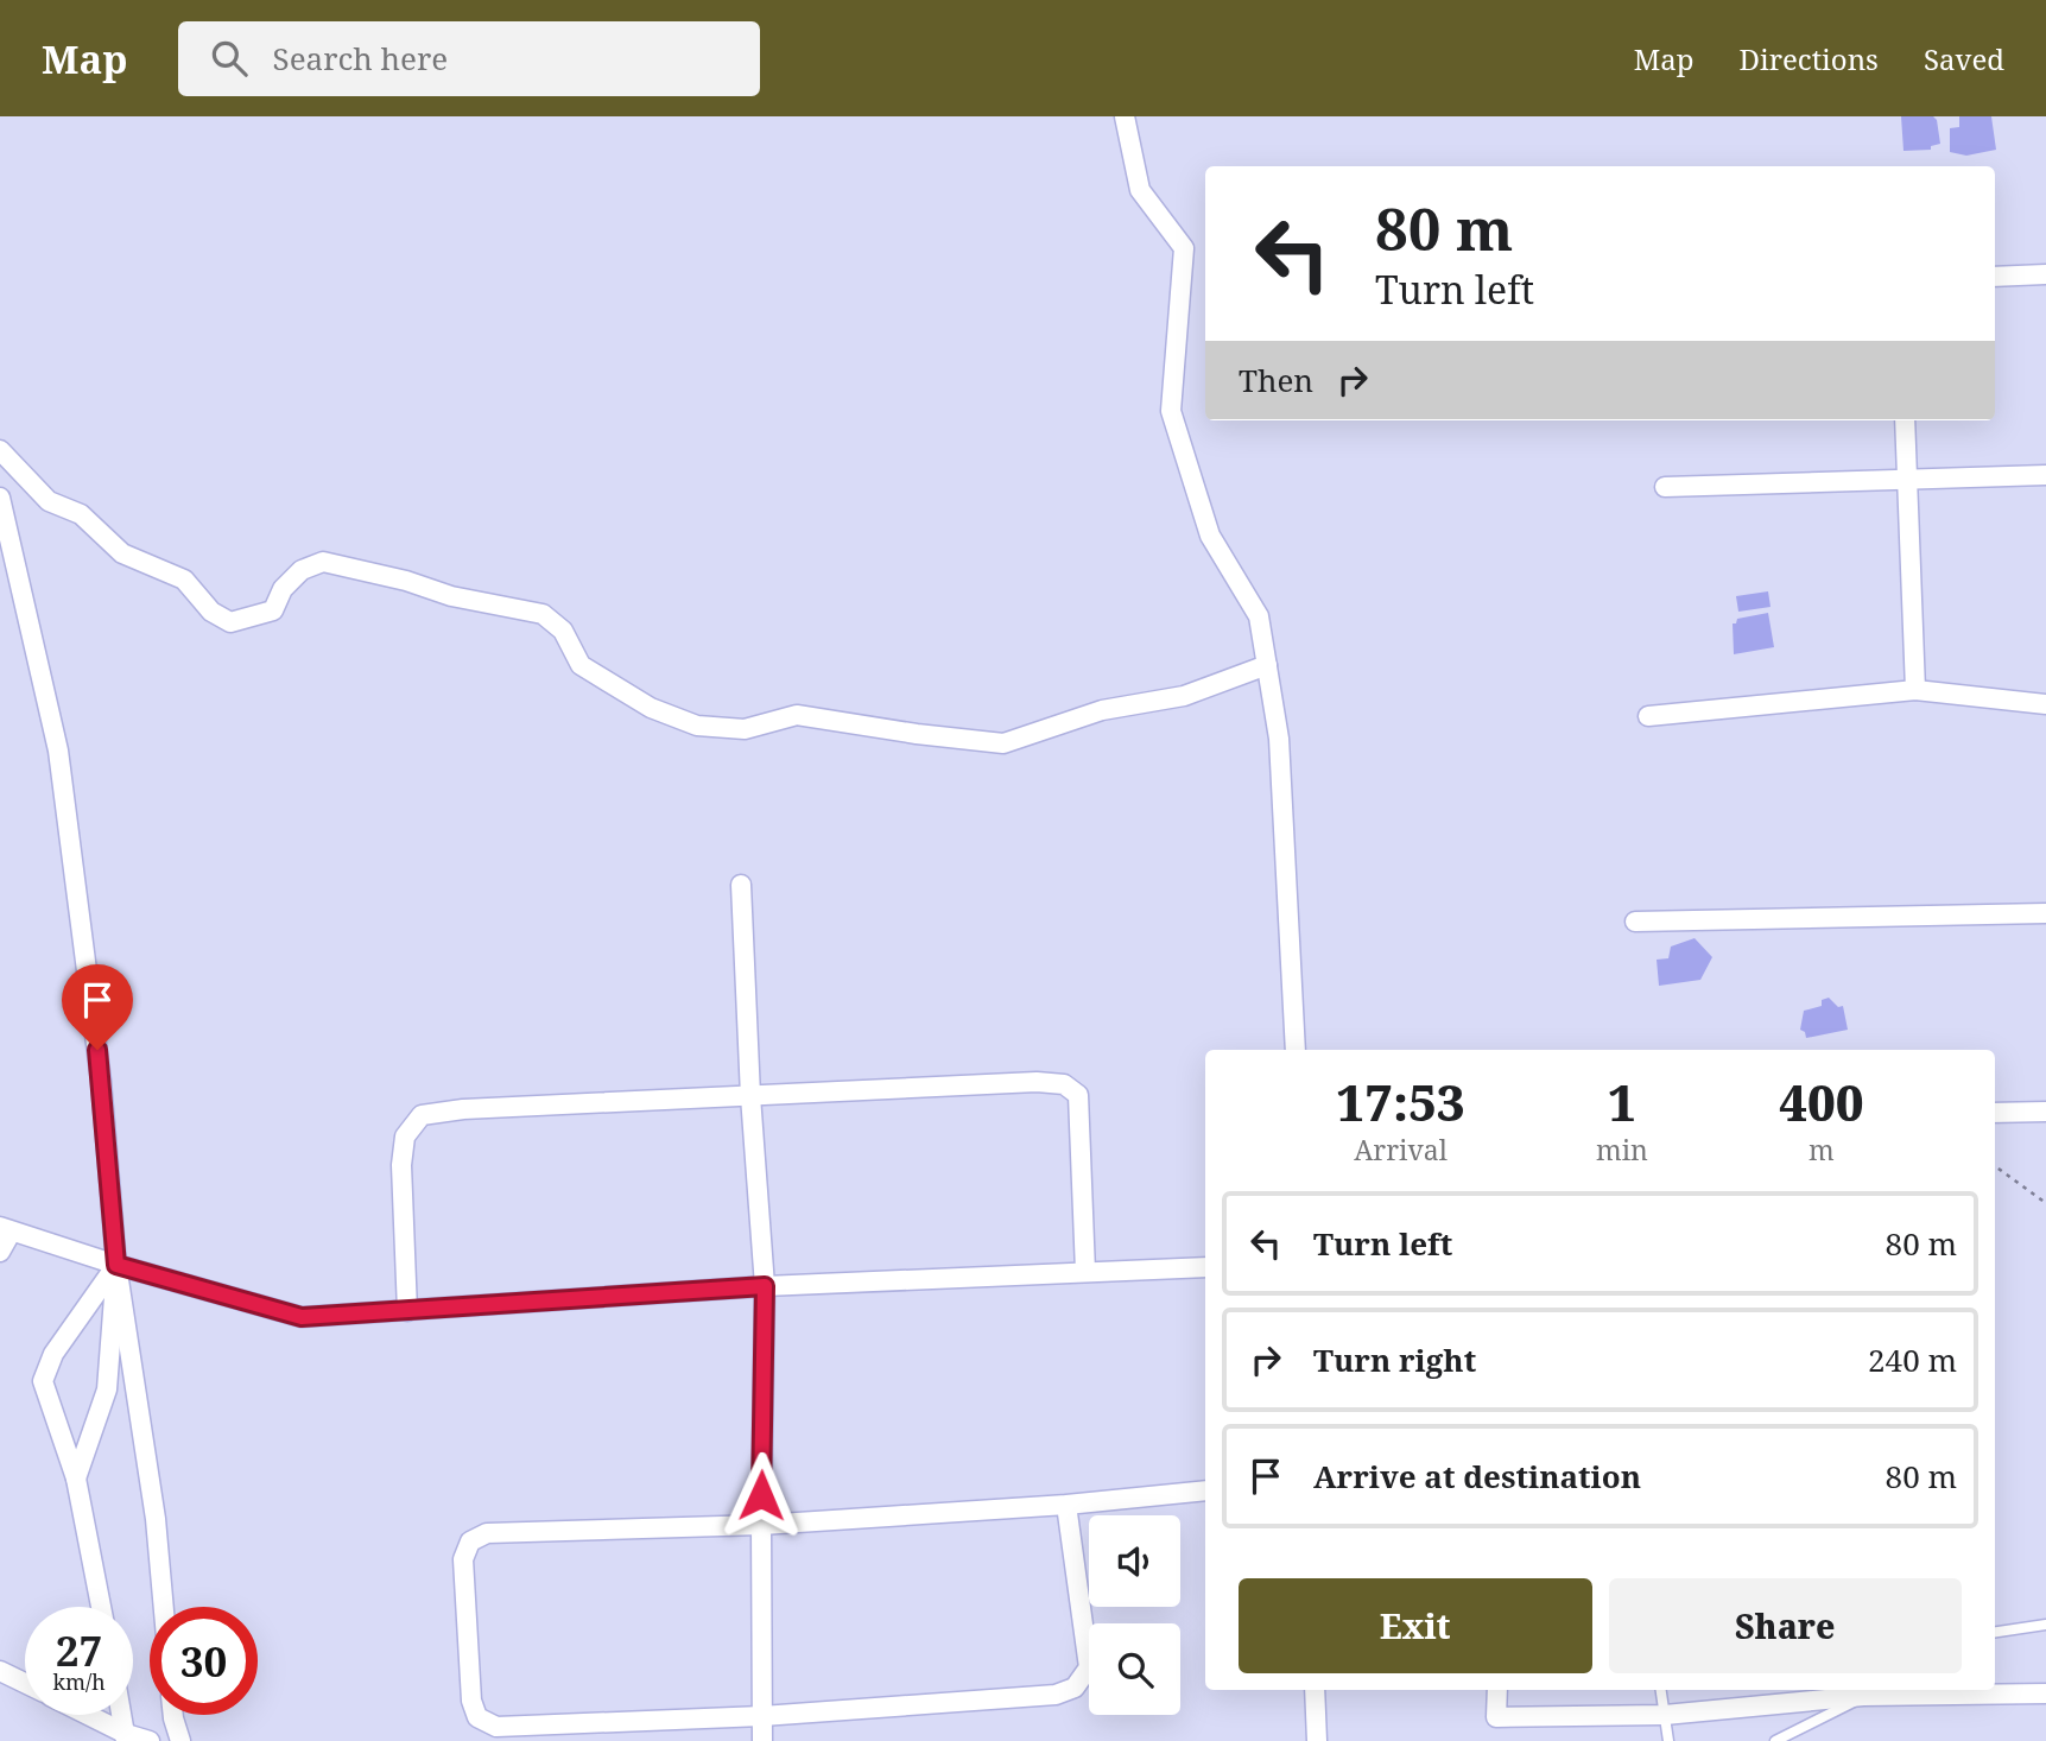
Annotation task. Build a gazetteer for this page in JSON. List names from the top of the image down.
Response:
{
  "page": {
    "header": "Map",
    "search": "Search here",
    "nav": ["Map", "Directions", "Saved"],
    "turn": ["80 m", "Turn left"],
    "then": "Then",
    "eta": [
      "17:53",
      "Arrival",
      "1",
      "min",
      "400",
      "m"
    ],
    "list": [
      {
        "name": "Turn left",
        "value": "80 m"
      },
      {
        "name": "Turn right",
        "value": "240 m"
      },
      {
        "name": "Arrive at destination",
        "value": "80 m"
      }
    ],
    "buttons": ["Exit", "Share"],
    "speed": "27 km/h",
    "limit": "30"
  }
}
